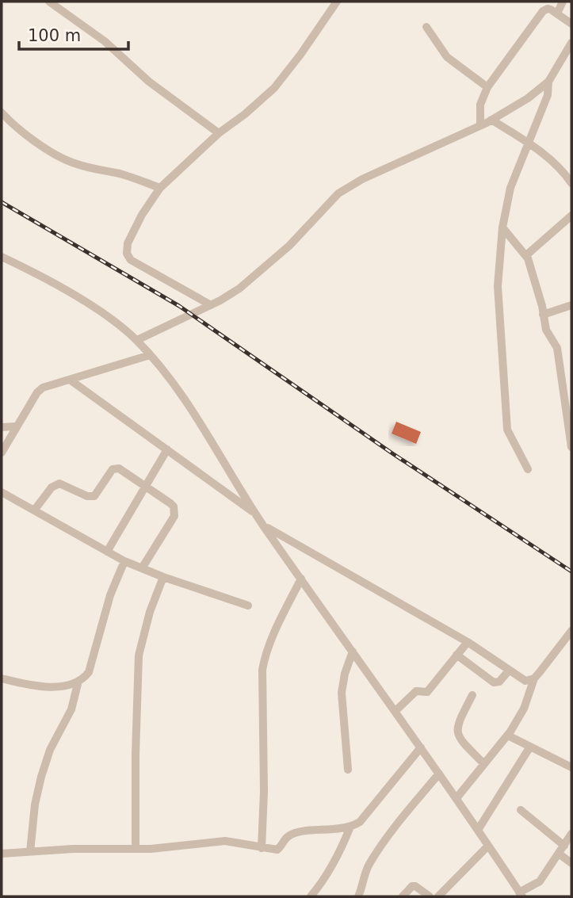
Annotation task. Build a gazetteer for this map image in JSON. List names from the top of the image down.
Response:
{
  "scale_bar": "100 m"
}
